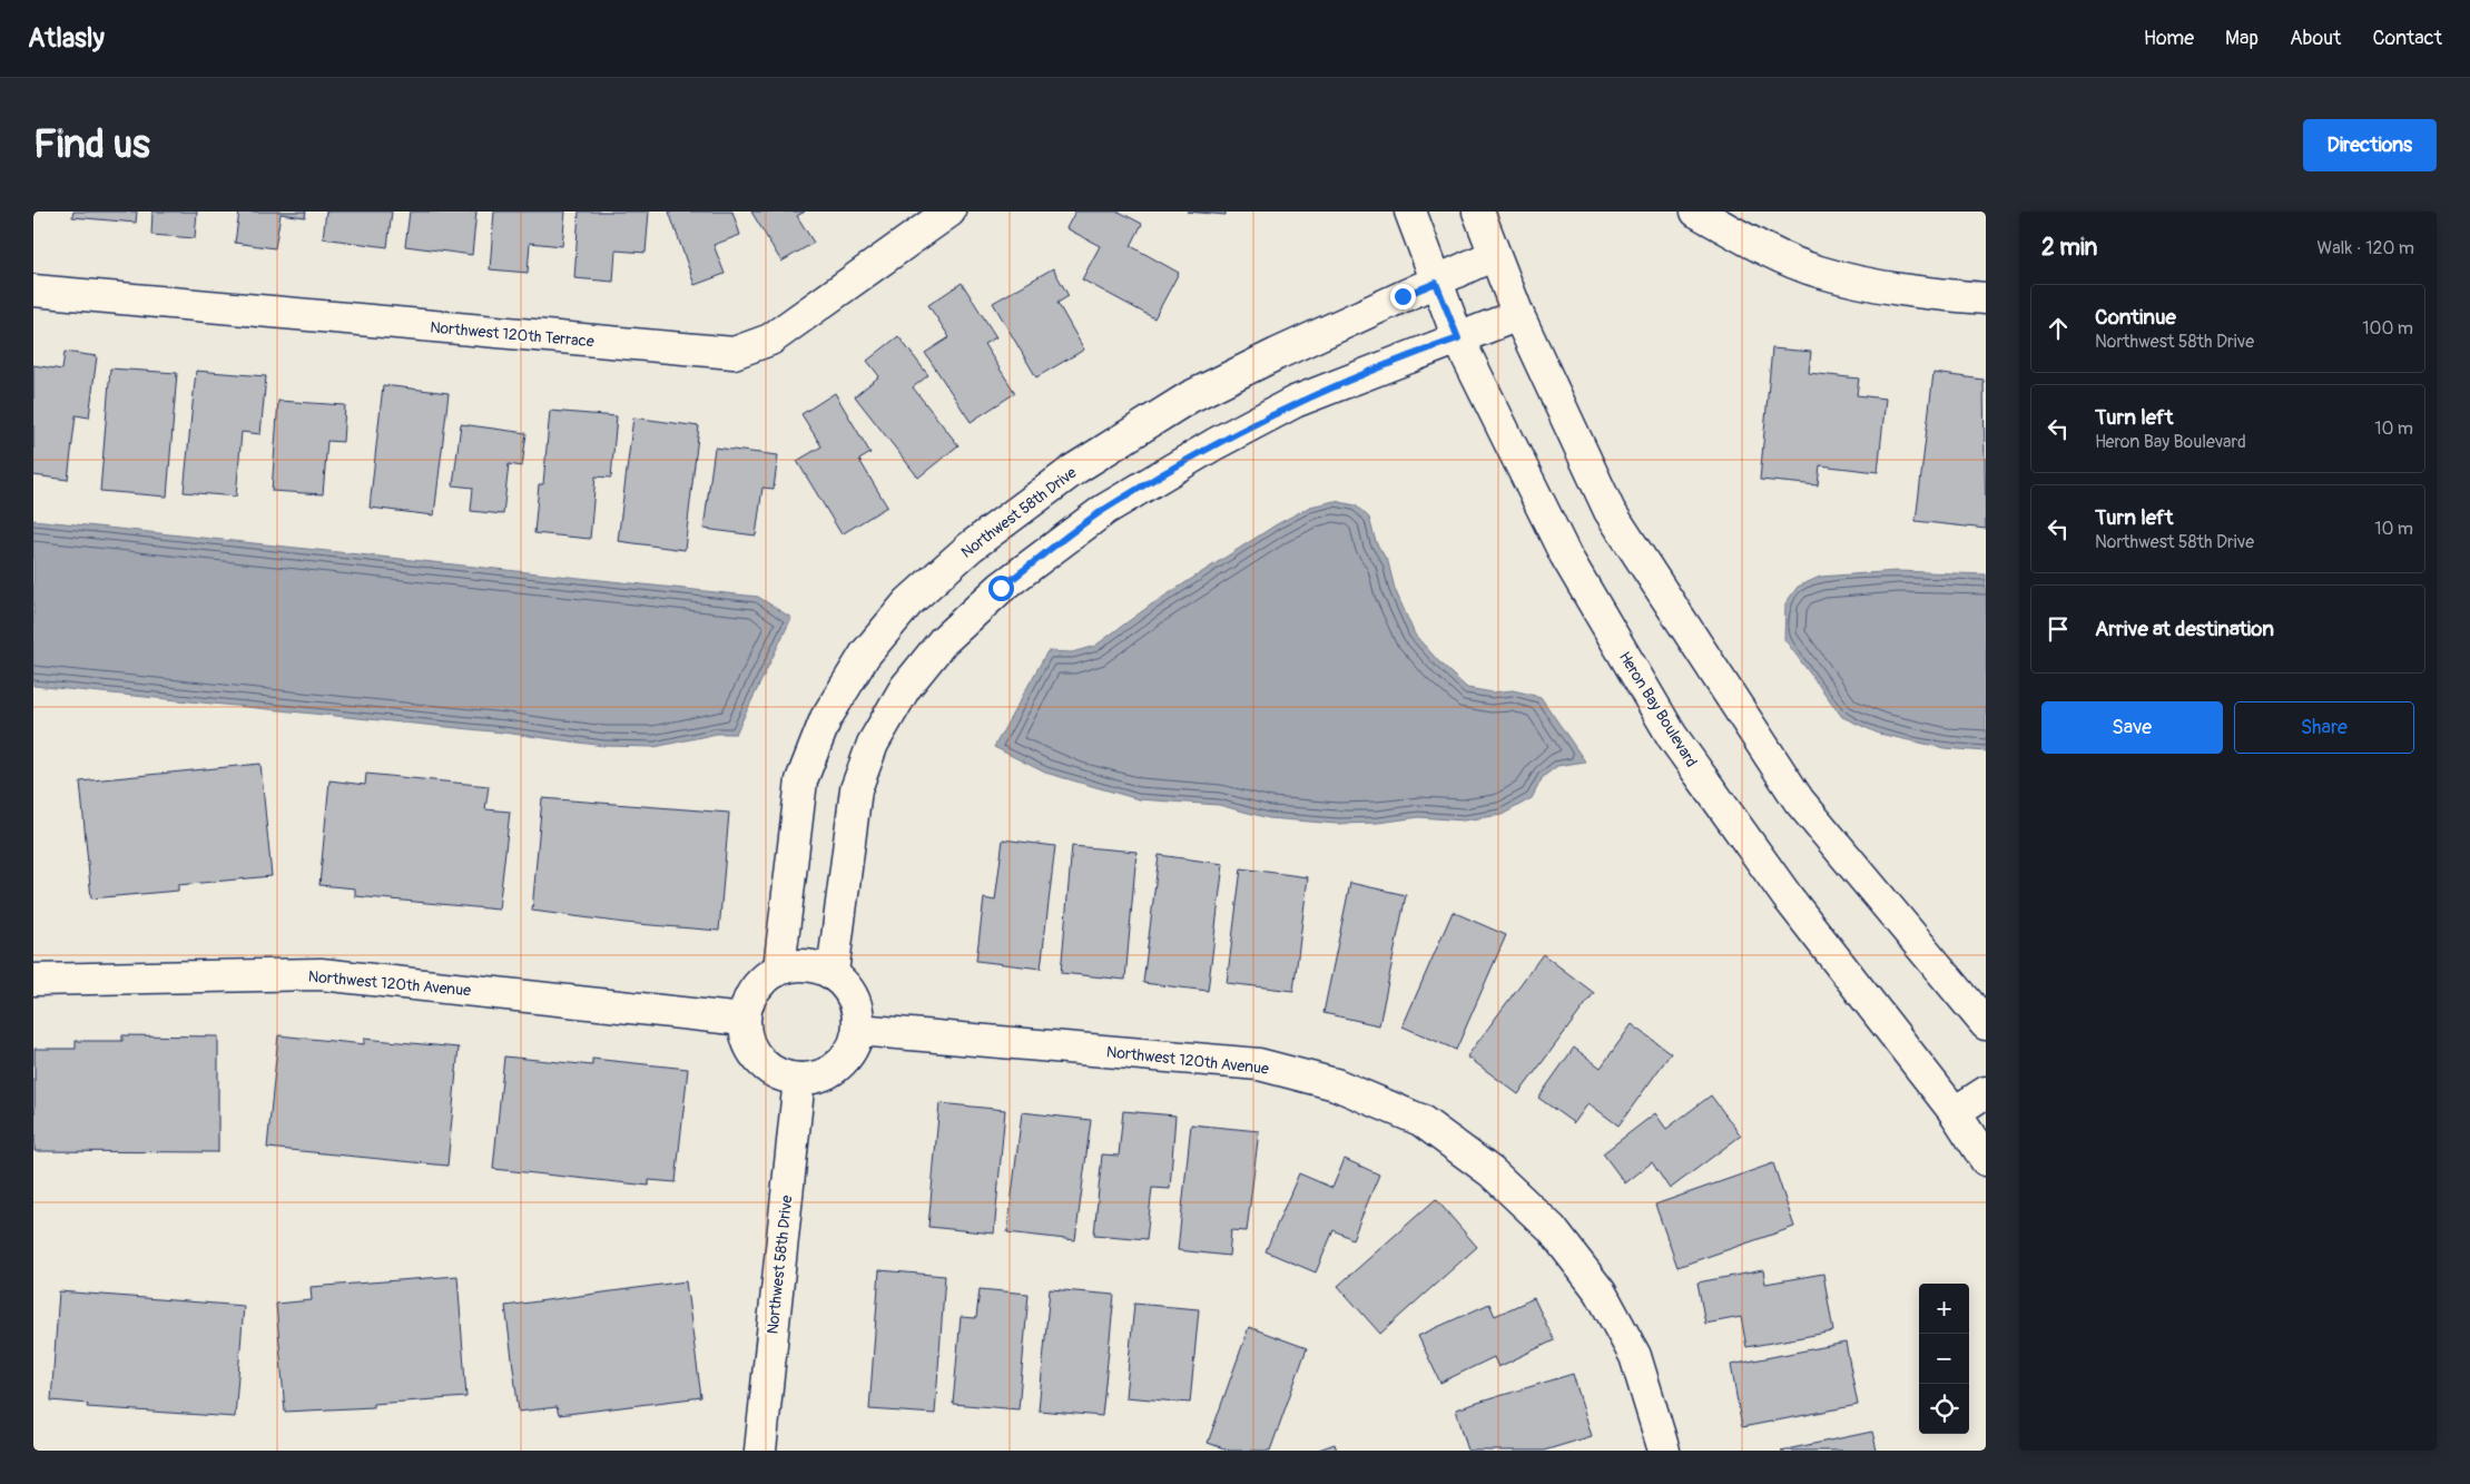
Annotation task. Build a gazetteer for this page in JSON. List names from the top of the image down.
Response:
{
  "streets": {
    "street": [
      "Northwest 120th Terrace",
      "Northwest 58th Drive",
      "Heron Bay Boulevard",
      "Northwest 120th Avenue"
    ]
  },
  "crossings": [
    ["Northwest 58th Drive", "Heron Bay Boulevard"],
    ["Northwest 58th Drive", "Northwest 120th Avenue"]
  ],
  "page": {
    "header": "Atlasly",
    "nav": [
      "Home",
      "Map",
      "About",
      "Contact"
    ],
    "buttons": [
      "Directions",
      ["Save", "Share"]
    ],
    "title": "Find us",
    "heading": ["2 min", "Walk · 120 m"],
    "list": [
      ["Continue", "Northwest 58th Drive", "100 m"],
      ["Turn left", "Heron Bay Boulevard", "10 m"],
      ["Turn left", "Northwest 58th Drive", "10 m"],
      "Arrive at destination"
    ],
    "map_buttons": ["+", "−"]
  }
}
